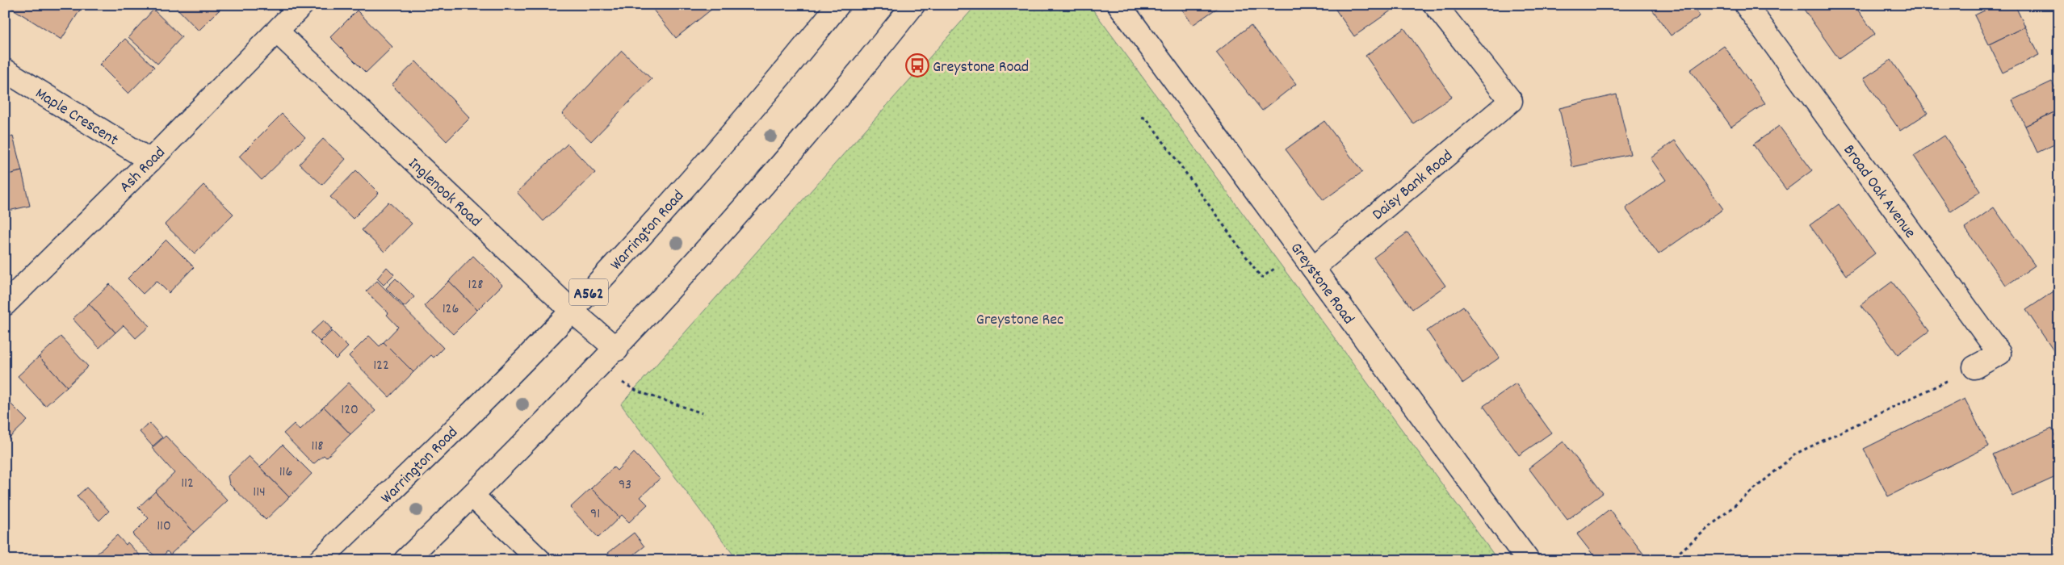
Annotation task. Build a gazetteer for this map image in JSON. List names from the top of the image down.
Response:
{
  "streets": {
    "street": [
      "Maple Crescent",
      "Ash Road",
      "Daisy Bank Road",
      "Broad Oak Avenue",
      "Inglenook Road",
      "Warrington Road",
      "Greystone Road",
      "A562"
    ]
  },
  "crossings": [
    ["Maple Crescent", "Ash Road"],
    ["Ash Road", "Inglenook Road"],
    ["Daisy Bank Road", "Greystone Road"],
    ["Inglenook Road", "Warrington Road"]
  ],
  "parks": ["Greystone Rec"],
  "places": {
    "bus stop": ["Greystone Road"]
  },
  "house_numbers": [
    "128",
    "126",
    "122",
    "120",
    "118",
    "116",
    "112",
    "93",
    "114",
    "91",
    "110"
  ]
}
